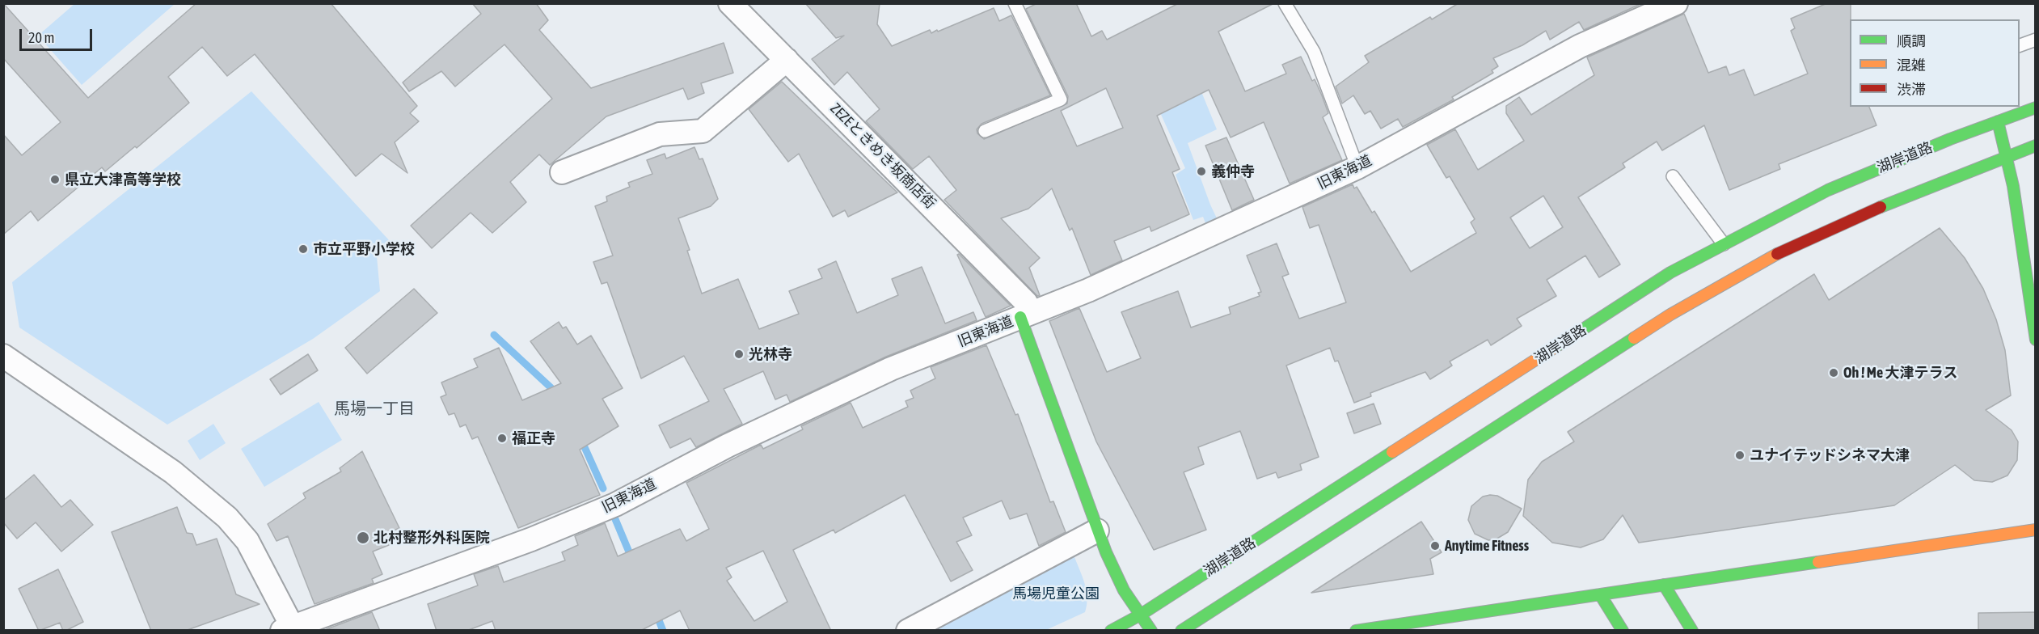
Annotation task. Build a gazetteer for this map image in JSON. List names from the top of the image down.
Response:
{
  "streets": {
    "main road": ["湖岸道路"],
    "street": ["ZEZEときめき坂商店街", "旧東海道"]
  },
  "crossings": [
    ["ZEZEときめき坂商店街", "旧東海道"]
  ],
  "districts": ["馬場一丁目"],
  "parks": ["馬場児童公園"],
  "places": [
    "義仲寺",
    "県立大津高等学校",
    "市立平野小学校",
    "光林寺",
    "Oh ! Me 大津テラス",
    "福正寺",
    "ユナイテッドシネマ大津",
    "北村整形外科医院",
    "Anytime Fitness"
  ],
  "legend": ["順調", "混雑", "渋滞"],
  "scale_bar": "20 m"
}
